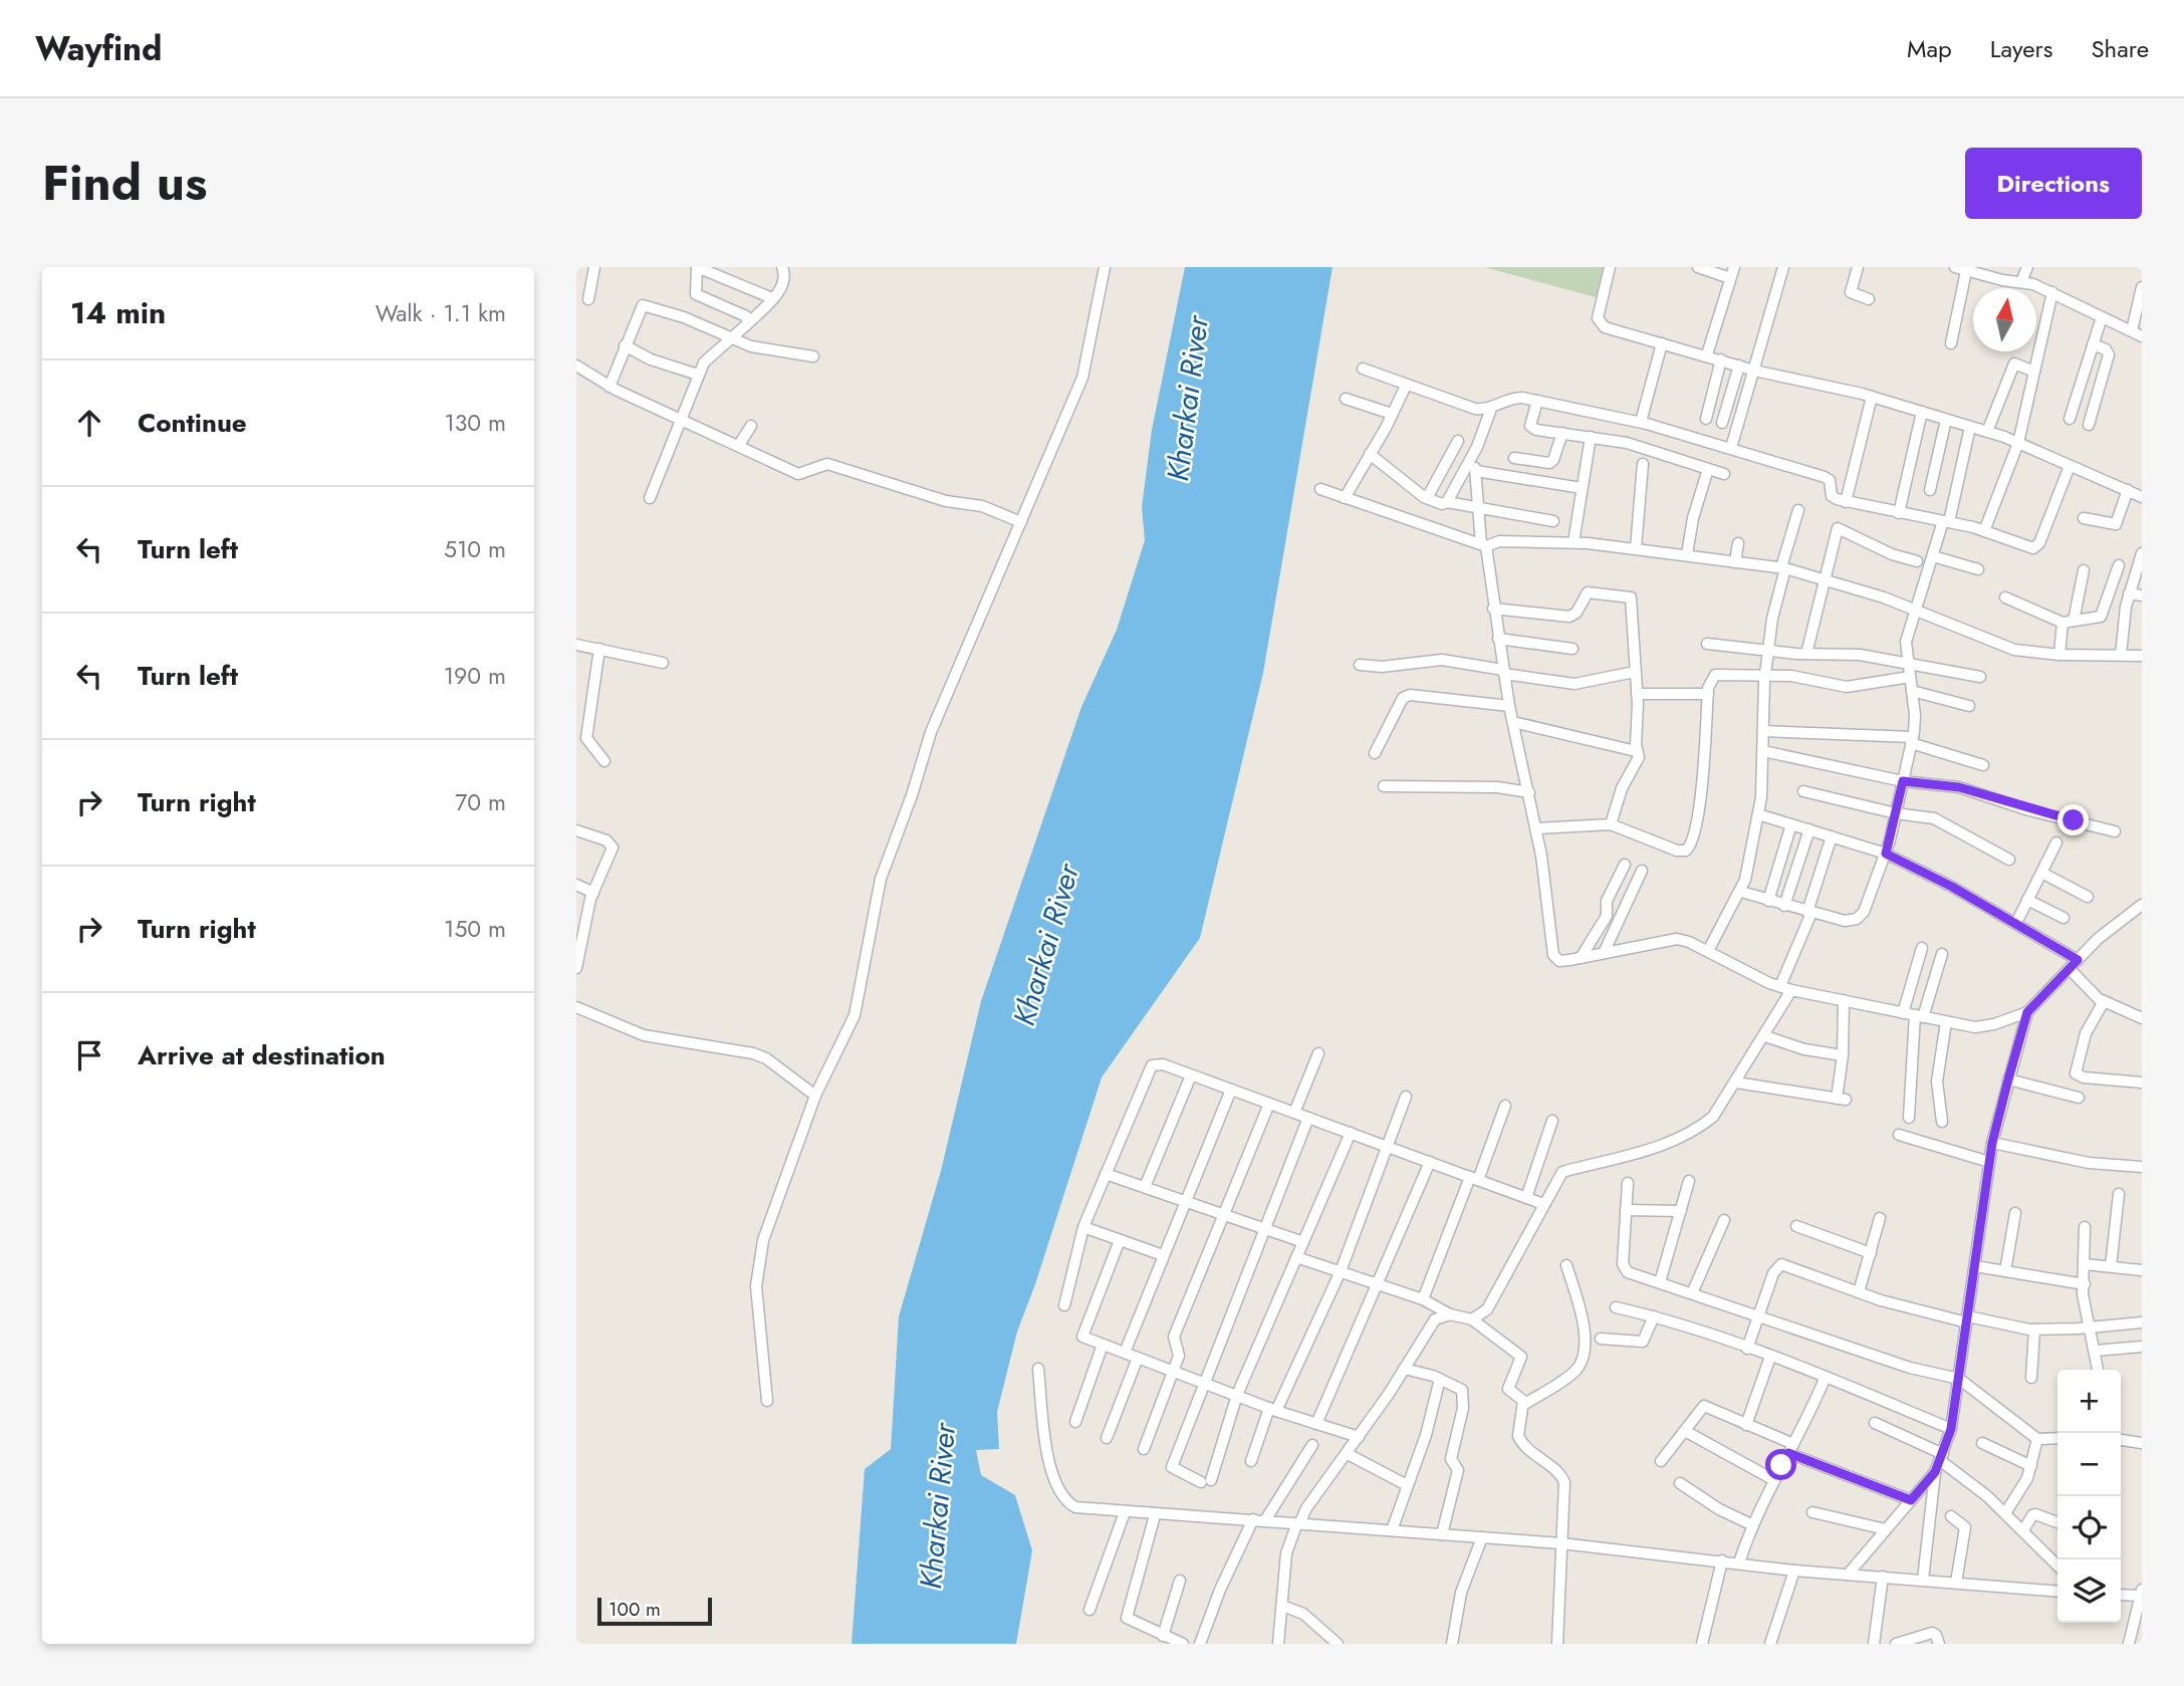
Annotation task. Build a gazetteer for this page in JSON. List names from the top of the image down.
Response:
{
  "water": ["Kharkai River"],
  "scale_bar": "100 m",
  "north": "top",
  "page": {
    "header": "Wayfind",
    "nav": ["Map", "Layers", "Share"],
    "title": "Find us",
    "buttons": "Directions",
    "heading": ["14 min", "Walk · 1.1 km"],
    "list": [
      ["Continue", "130 m"],
      ["Turn left", "510 m"],
      ["Turn left", "190 m"],
      ["Turn right", "70 m"],
      ["Turn right", "150 m"],
      "Arrive at destination"
    ],
    "map_buttons": ["+", "−"],
    "scale": "100 m"
  }
}
